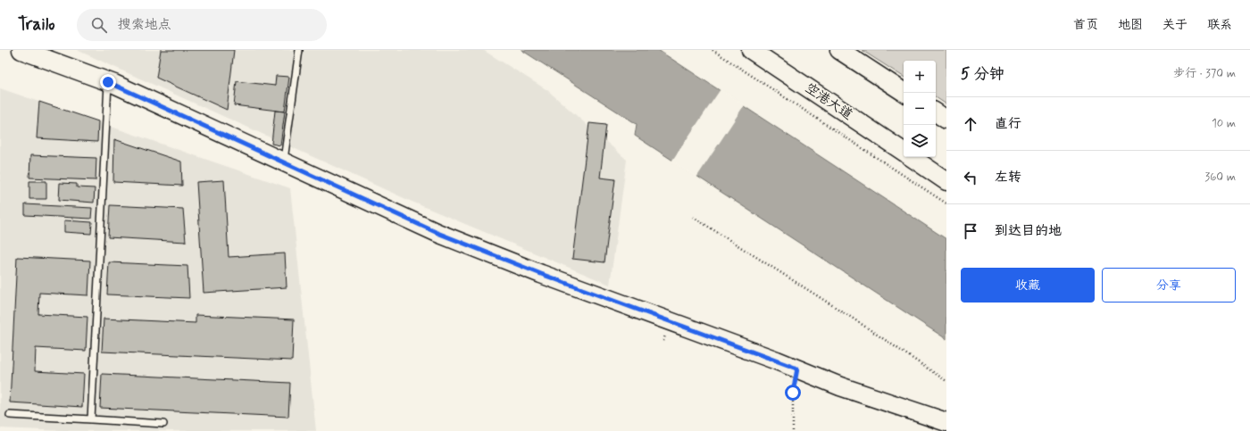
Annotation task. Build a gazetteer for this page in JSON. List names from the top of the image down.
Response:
{
  "streets": {
    "main road": ["空港大道"]
  },
  "page": {
    "header": "Trailo",
    "search": "搜索地点",
    "nav": [
      "首页",
      "地图",
      "关于",
      "联系"
    ],
    "heading": ["5 分钟", "步行 · 370 m"],
    "map_buttons": ["+", "−"],
    "list": [
      ["直行", "10 m"],
      ["左转", "360 m"],
      "到达目的地"
    ],
    "buttons": ["收藏", "分享"]
  }
}
